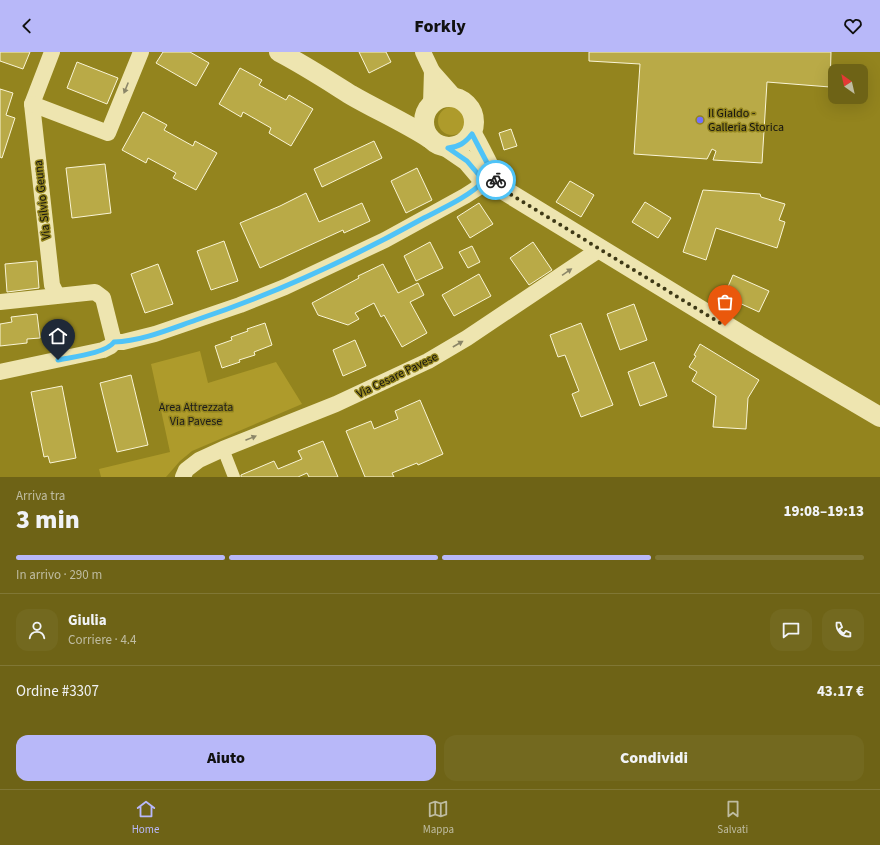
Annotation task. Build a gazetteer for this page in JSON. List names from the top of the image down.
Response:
{
  "streets": {
    "street": ["Via Silvio Geuna", "Via Cesare Pavese"]
  },
  "parks": ["Area Attrezzata Via Pavese"],
  "places": ["Il Gialdo - Galleria Storica"],
  "north": "top left",
  "page": {
    "header": "Forkly",
    "heading": ["3 min", "Arriva tra", "19:08–19:13"],
    "panel": [
      "Giulia",
      "Corriere · 4.4",
      "Ordine #3307",
      "43.17 €"
    ],
    "bar": "In arrivo · 290 m",
    "buttons": ["Aiuto", "Condividi"],
    "tabs": ["Home", "Mappa", "Salvati"]
  }
}
